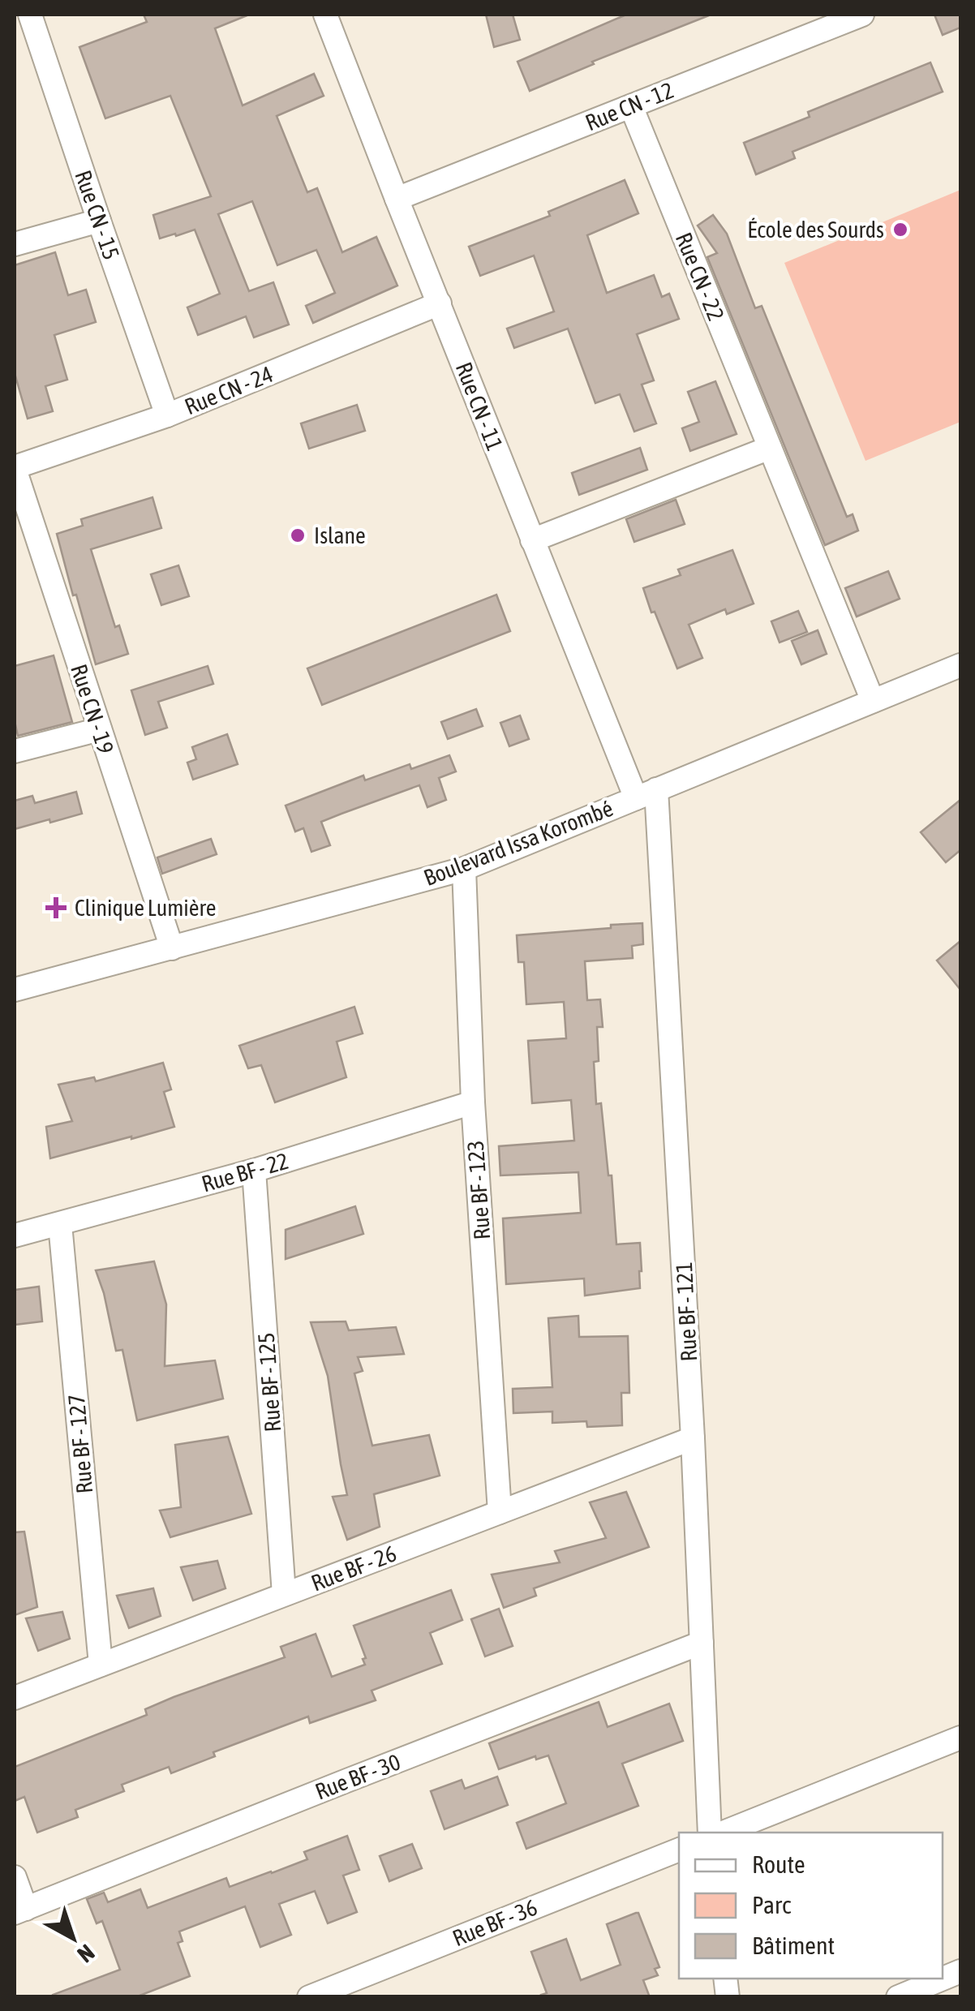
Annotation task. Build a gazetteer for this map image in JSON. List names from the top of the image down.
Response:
{
  "streets": {
    "street": [
      "Rue CN - 12",
      "Rue CN - 15",
      "Rue CN - 22",
      "Rue CN - 24",
      "Rue CN - 11",
      "Rue CN - 19",
      "Boulevard Issa Korombé",
      "Rue BF - 22",
      "Rue BF - 123",
      "Rue BF - 121",
      "Rue BF - 125",
      "Rue BF - 127",
      "Rue BF - 26",
      "Rue BF - 30",
      "Rue BF - 36"
    ]
  },
  "crossings": [
    ["Rue CN - 12", "Rue CN - 22"],
    ["Rue CN - 12", "Rue CN - 11"],
    ["Rue CN - 15", "Rue CN - 24"],
    ["Rue CN - 22", "Boulevard Issa Korombé"],
    ["Rue CN - 24", "Rue CN - 11"],
    ["Rue CN - 24", "Rue CN - 19"],
    ["Rue CN - 11", "Boulevard Issa Korombé"],
    ["Rue CN - 11", "Rue BF - 121"],
    ["Rue CN - 19", "Boulevard Issa Korombé"],
    ["Boulevard Issa Korombé", "Rue BF - 123"],
    ["Boulevard Issa Korombé", "Rue BF - 121"],
    ["Rue BF - 22", "Rue BF - 123"],
    ["Rue BF - 22", "Rue BF - 125"],
    ["Rue BF - 22", "Rue BF - 127"],
    ["Rue BF - 123", "Rue BF - 26"],
    ["Rue BF - 121", "Rue BF - 26"],
    ["Rue BF - 121", "Rue BF - 30"],
    ["Rue BF - 125", "Rue BF - 26"],
    ["Rue BF - 127", "Rue BF - 26"]
  ],
  "places": {
    "other": ["École des Sourds", "Islane"],
    "health": ["Clinique Lumière"]
  },
  "legend": ["Route", "Parc", "Bâtiment"],
  "north": "bottom right"
}
